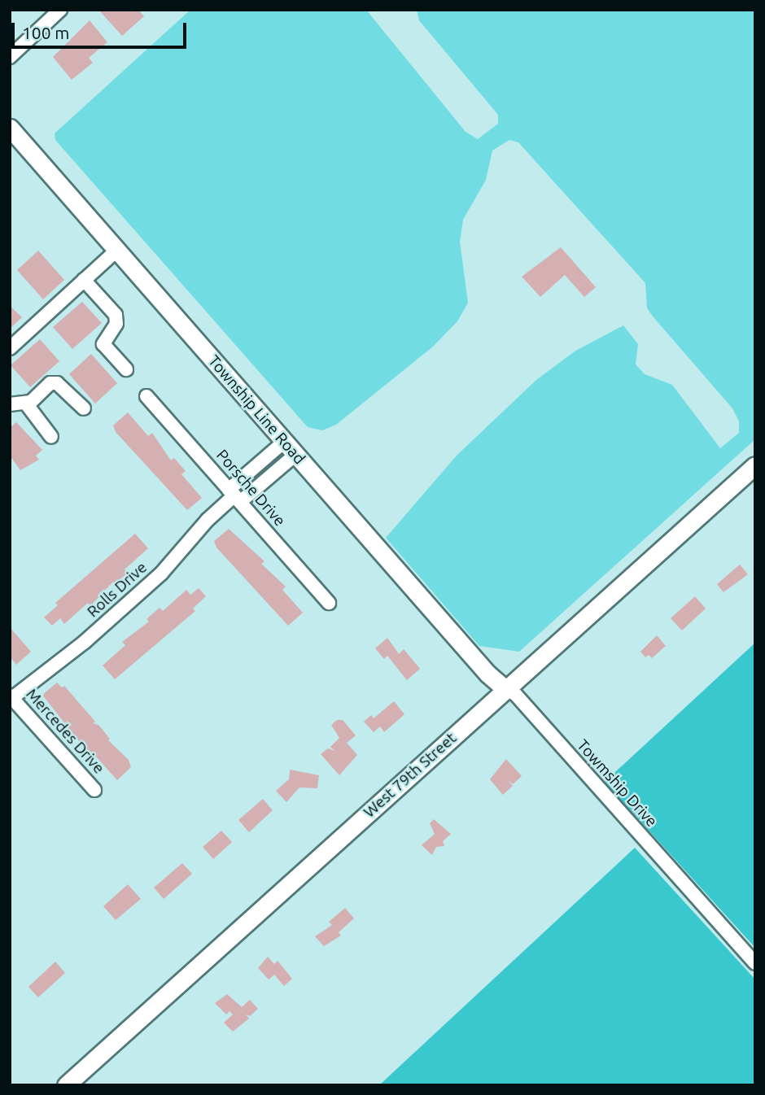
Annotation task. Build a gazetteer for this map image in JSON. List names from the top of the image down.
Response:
{
  "streets": {
    "main road": ["Township Line Road", "West 79th Street"],
    "street": [
      "Porsche Drive",
      "Rolls Drive",
      "Mercedes Drive",
      "Towmship Drive"
    ]
  },
  "crossings": [
    ["Township Line Road", "Rolls Drive"],
    ["Township Line Road", "West 79th Street"],
    ["Township Line Road", "Towmship Drive"],
    ["Porsche Drive", "Rolls Drive"],
    ["Rolls Drive", "Mercedes Drive"],
    ["West 79th Street", "Towmship Drive"]
  ],
  "scale_bar": "100 m"
}
